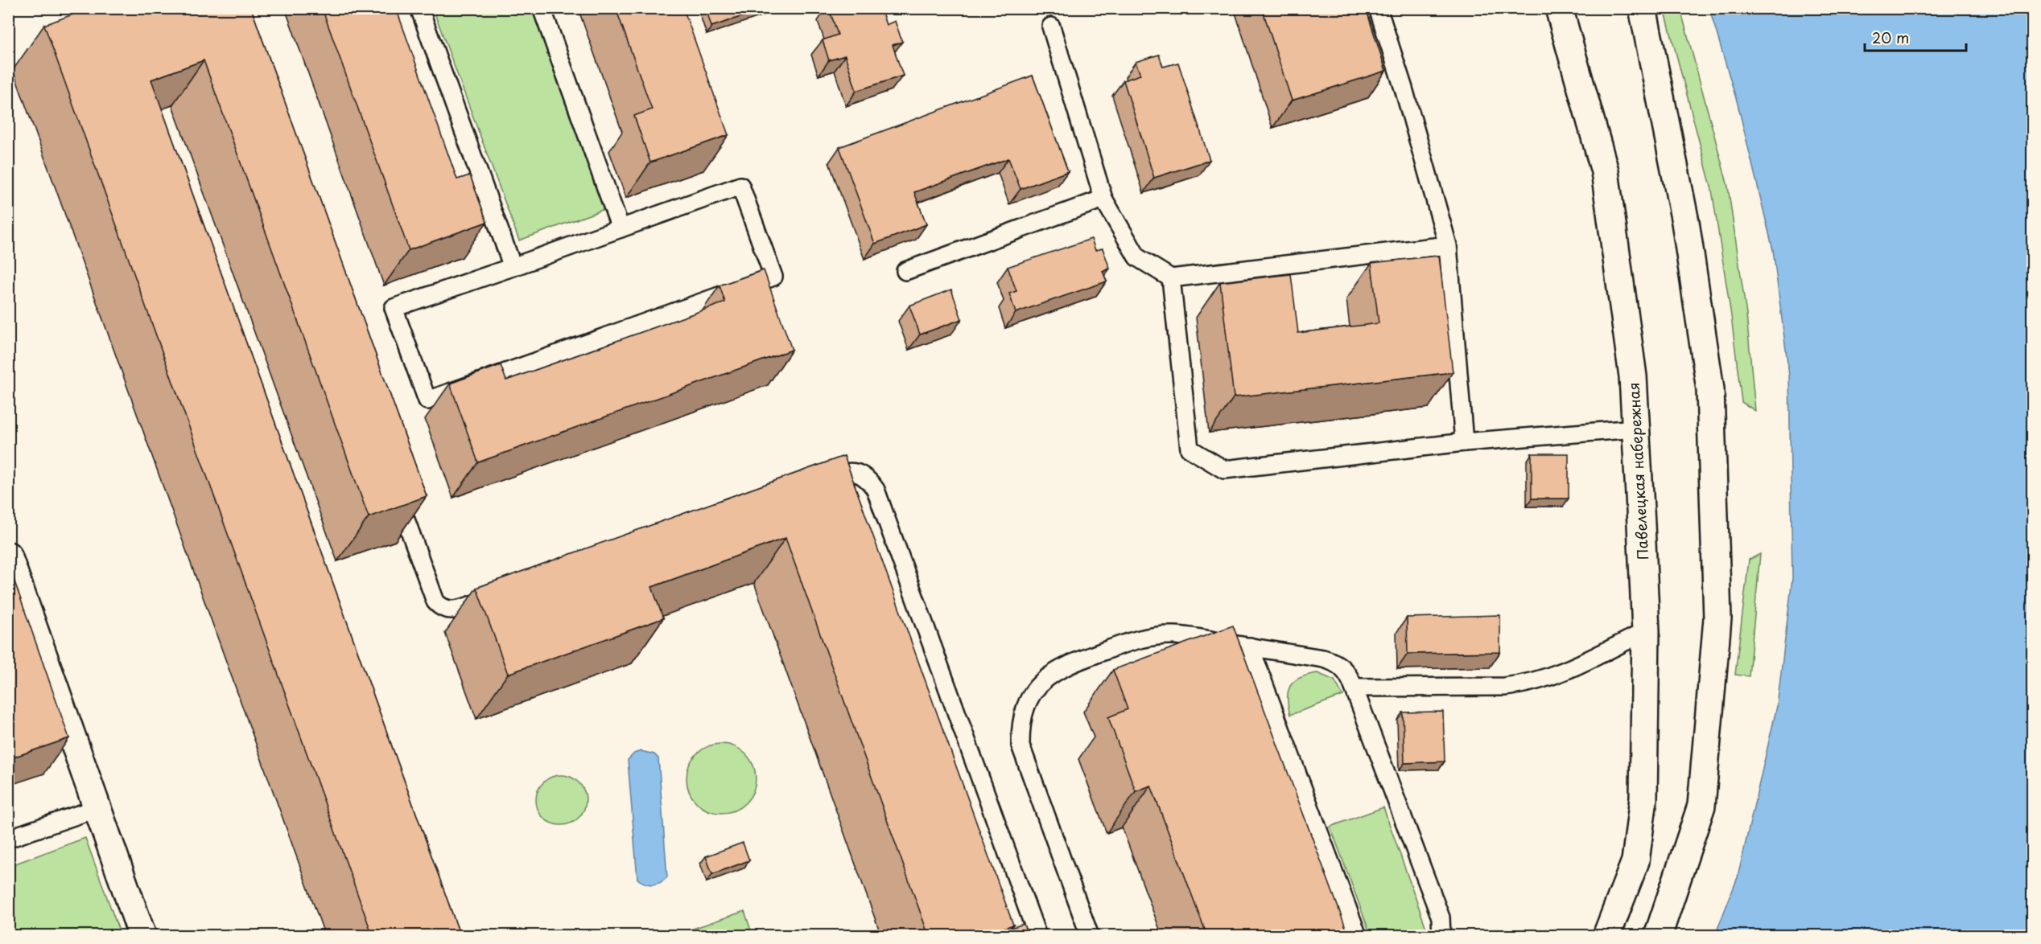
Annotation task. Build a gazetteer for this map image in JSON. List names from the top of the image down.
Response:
{
  "streets": {
    "main road": ["Павелецкая набережная"]
  },
  "scale_bar": "20 m"
}
